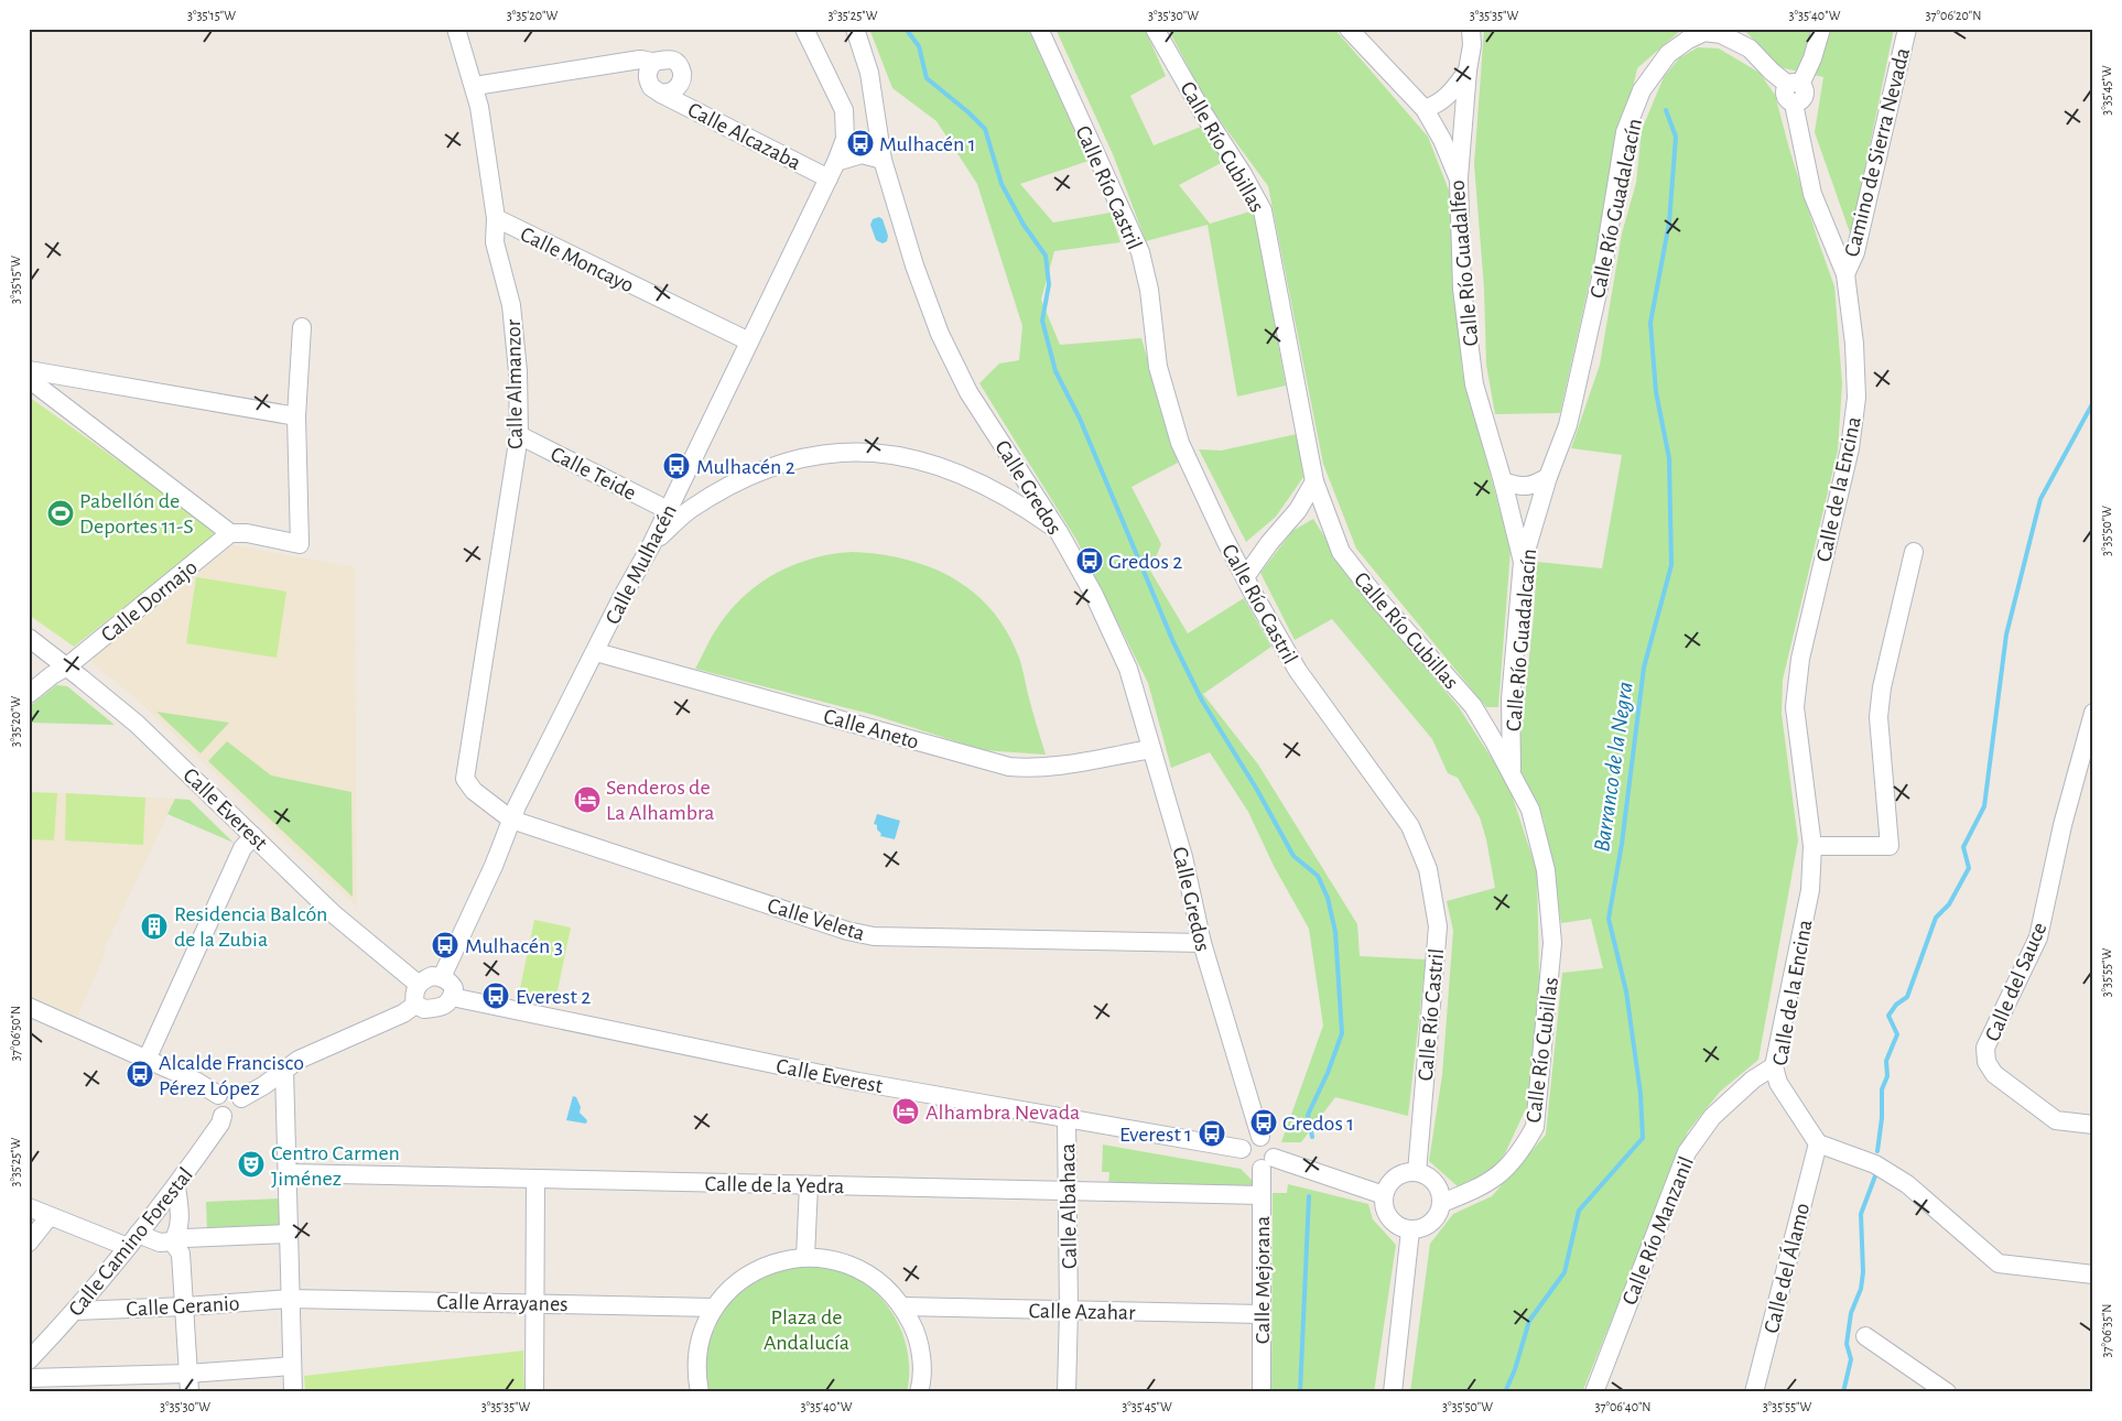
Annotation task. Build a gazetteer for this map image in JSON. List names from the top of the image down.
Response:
{
  "streets": {
    "street": [
      "Calle Alcazaba",
      "Calle Río Cubillas",
      "Camino de Sierra Nevada",
      "Calle Río Castril",
      "Calle Río Guadalcacín",
      "Calle Moncayo",
      "Calle Río Guadalfeo",
      "Calle Almanzor",
      "Calle Teide",
      "Calle Gredos",
      "Calle de la Encina",
      "Calle Mulhacén",
      "Calle Dornajo",
      "Calle Aneto",
      "Calle Everest",
      "Calle Veleta",
      "Calle del Sauce",
      "Calle de la Yedra",
      "Calle Albahaca",
      "Calle Río Manzanil",
      "Calle Camino Forestal",
      "Calle del Álamo",
      "Calle Mejorana",
      "Calle Arrayanes",
      "Calle Geranio",
      "Calle Azahar"
    ]
  },
  "crossings": [
    ["Calle Alcazaba", "Calle Almanzor"],
    ["Calle Alcazaba", "Calle Mulhacén"],
    ["Calle Río Cubillas", "Calle Río Castril"],
    ["Calle Río Cubillas", "Calle Río Guadalcacín"],
    ["Camino de Sierra Nevada", "Calle de la Encina"],
    ["Calle Río Guadalcacín", "Calle Río Guadalfeo"],
    ["Calle Río Guadalcacín", "Calle de la Encina"],
    ["Calle Moncayo", "Calle Almanzor"],
    ["Calle Moncayo", "Calle Mulhacén"],
    ["Calle Almanzor", "Calle Teide"],
    ["Calle Almanzor", "Calle Mulhacén"],
    ["Calle Almanzor", "Calle Veleta"],
    ["Calle Teide", "Calle Mulhacén"],
    ["Calle Gredos", "Calle Aneto"],
    ["Calle Gredos", "Calle Everest"],
    ["Calle Gredos", "Calle Veleta"],
    ["Calle Gredos", "Calle Mejorana"],
    ["Calle de la Encina", "Calle Río Manzanil"],
    ["Calle de la Encina", "Calle del Álamo"],
    ["Calle Mulhacén", "Calle Aneto"],
    ["Calle Mulhacén", "Calle Everest"],
    ["Calle Mulhacén", "Calle Veleta"],
    ["Calle Dornajo", "Calle Everest"],
    ["Calle Everest", "Calle Albahaca"],
    ["Calle Everest", "Calle Mejorana"],
    ["Calle de la Yedra", "Calle Albahaca"],
    ["Calle de la Yedra", "Calle Mejorana"],
    ["Calle Albahaca", "Calle Azahar"],
    ["Calle Camino Forestal", "Calle Geranio"],
    ["Calle Mejorana", "Calle Azahar"],
    ["Calle Arrayanes", "Calle Geranio"]
  ],
  "water": ["Barranco de la Negra"],
  "parks": ["Plaza de Andalucía"],
  "places": {
    "bus stop": [
      "Mulhacén 1",
      "Mulhacén 2",
      "Gredos 2",
      "Mulhacén 3",
      "Everest 2",
      "Alcalde Francisco Pérez López",
      "Gredos 1",
      "Everest 1"
    ],
    "sports": ["Pabellón de Deportes 11-S"],
    "hotel": ["Senderos de La Alhambra", "Alhambra Nevada"],
    "building": ["Residencia Balcón de la Zubia"],
    "theatre": ["Centro Carmen Jiménez"]
  },
  "coordinates": [
    "3°35'15\"W",
    "3°35'20\"W",
    "3°35'25\"W",
    "3°35'30\"W",
    "3°35'35\"W",
    "3°35'40\"W",
    "37°06'20\"N",
    "3°35'45\"W",
    "3°35'50\"W",
    "3°35'55\"W",
    "37°06'50\"N",
    "37°06'35\"N",
    "37°06'40\"N"
  ]
}
